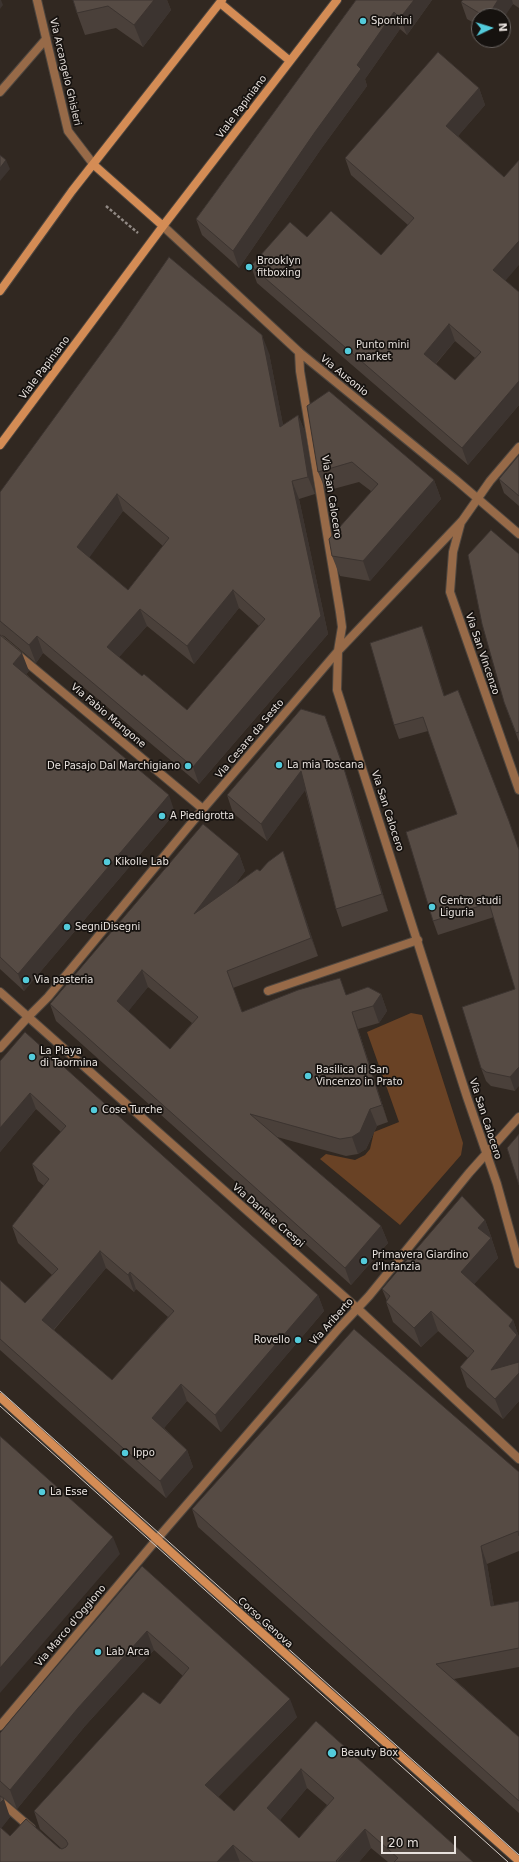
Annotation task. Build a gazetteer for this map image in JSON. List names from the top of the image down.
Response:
{
  "streets": {
    "main road": ["Viale Papiniano", "Corso Genova"],
    "street": [
      "Via Arcangelo Ghisleri",
      "Via Ausonio",
      "Via San Calocero",
      "Via San Vincenzo",
      "Via Fabio Mangone",
      "Via Cesare da Sesto",
      "Via Daniele Crespi",
      "Via Ariberto",
      "Via Marco d'Oggiono"
    ]
  },
  "crossings": [
    ["Viale Papiniano", "Via Ausonio"],
    ["Via Ausonio", "Via San Calocero"],
    ["Via Ausonio", "Via Cesare da Sesto"],
    ["Via San Calocero", "Via Cesare da Sesto"],
    ["Via San Calocero", "Via Ariberto"],
    ["Via San Vincenzo", "Via Cesare da Sesto"],
    ["Via Fabio Mangone", "Via Cesare da Sesto"],
    ["Via Cesare da Sesto", "Via Daniele Crespi"],
    ["Via Daniele Crespi", "Via Ariberto"],
    ["Via Ariberto", "Corso Genova"],
    ["Via Ariberto", "Via Marco d'Oggiono"],
    ["Corso Genova", "Via Marco d'Oggiono"]
  ],
  "places": [
    "Spontini",
    "Brooklyn fitboxing",
    "Punto mini market",
    "La mia Toscana",
    "De Pasajo Dal Marchigiano",
    "A Piedigrotta",
    "Kikolle Lab",
    "Centro studi Liguria",
    "SegniDisegni",
    "Via pasteria",
    "La Playa di Taormina",
    "Basilica di San Vincenzo in Prato",
    "Cose Turche",
    "Primavera Giardino d'Infanzia",
    "Rovello",
    "Ippo",
    "La Esse",
    "Lab Arca",
    "Beauty Box"
  ],
  "scale_bar": "20 m",
  "north": "right"
}
